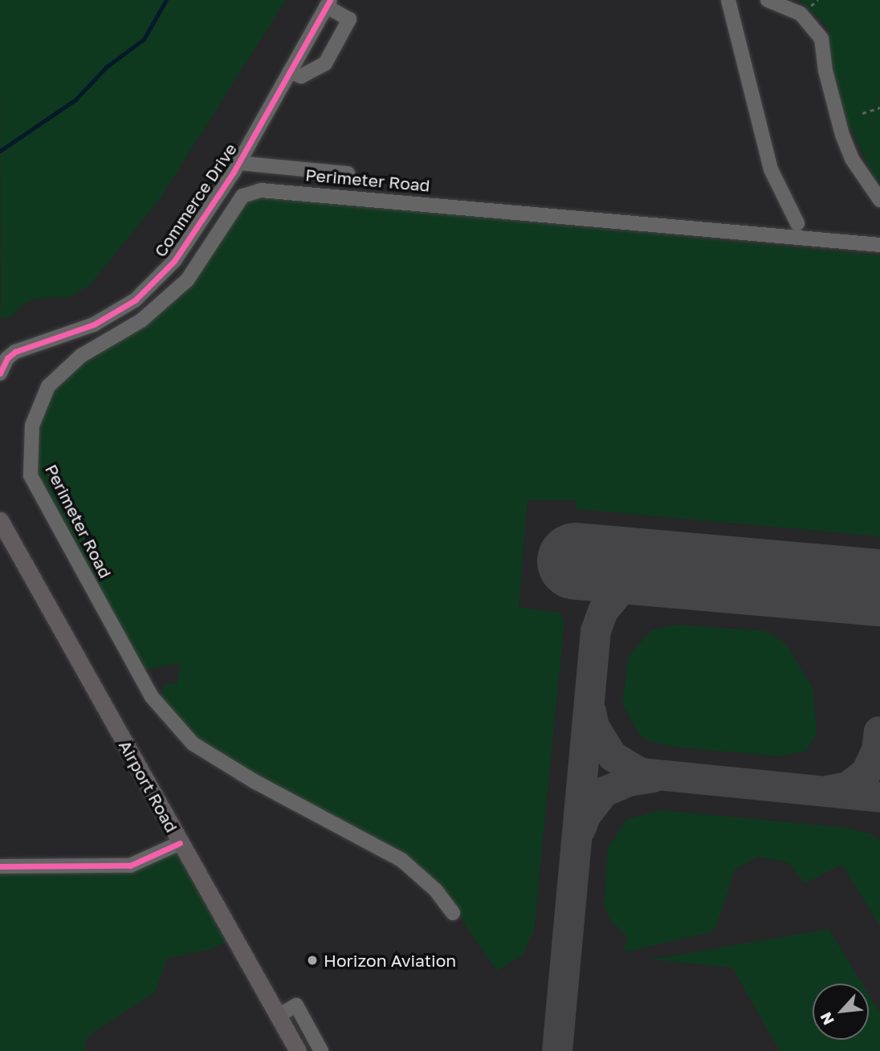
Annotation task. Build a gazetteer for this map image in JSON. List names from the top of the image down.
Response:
{
  "streets": {
    "main road": ["Airport Road"],
    "street": ["Perimeter Road", "Commerce Drive"]
  },
  "places": ["Horizon Aviation"],
  "north": "bottom left"
}
